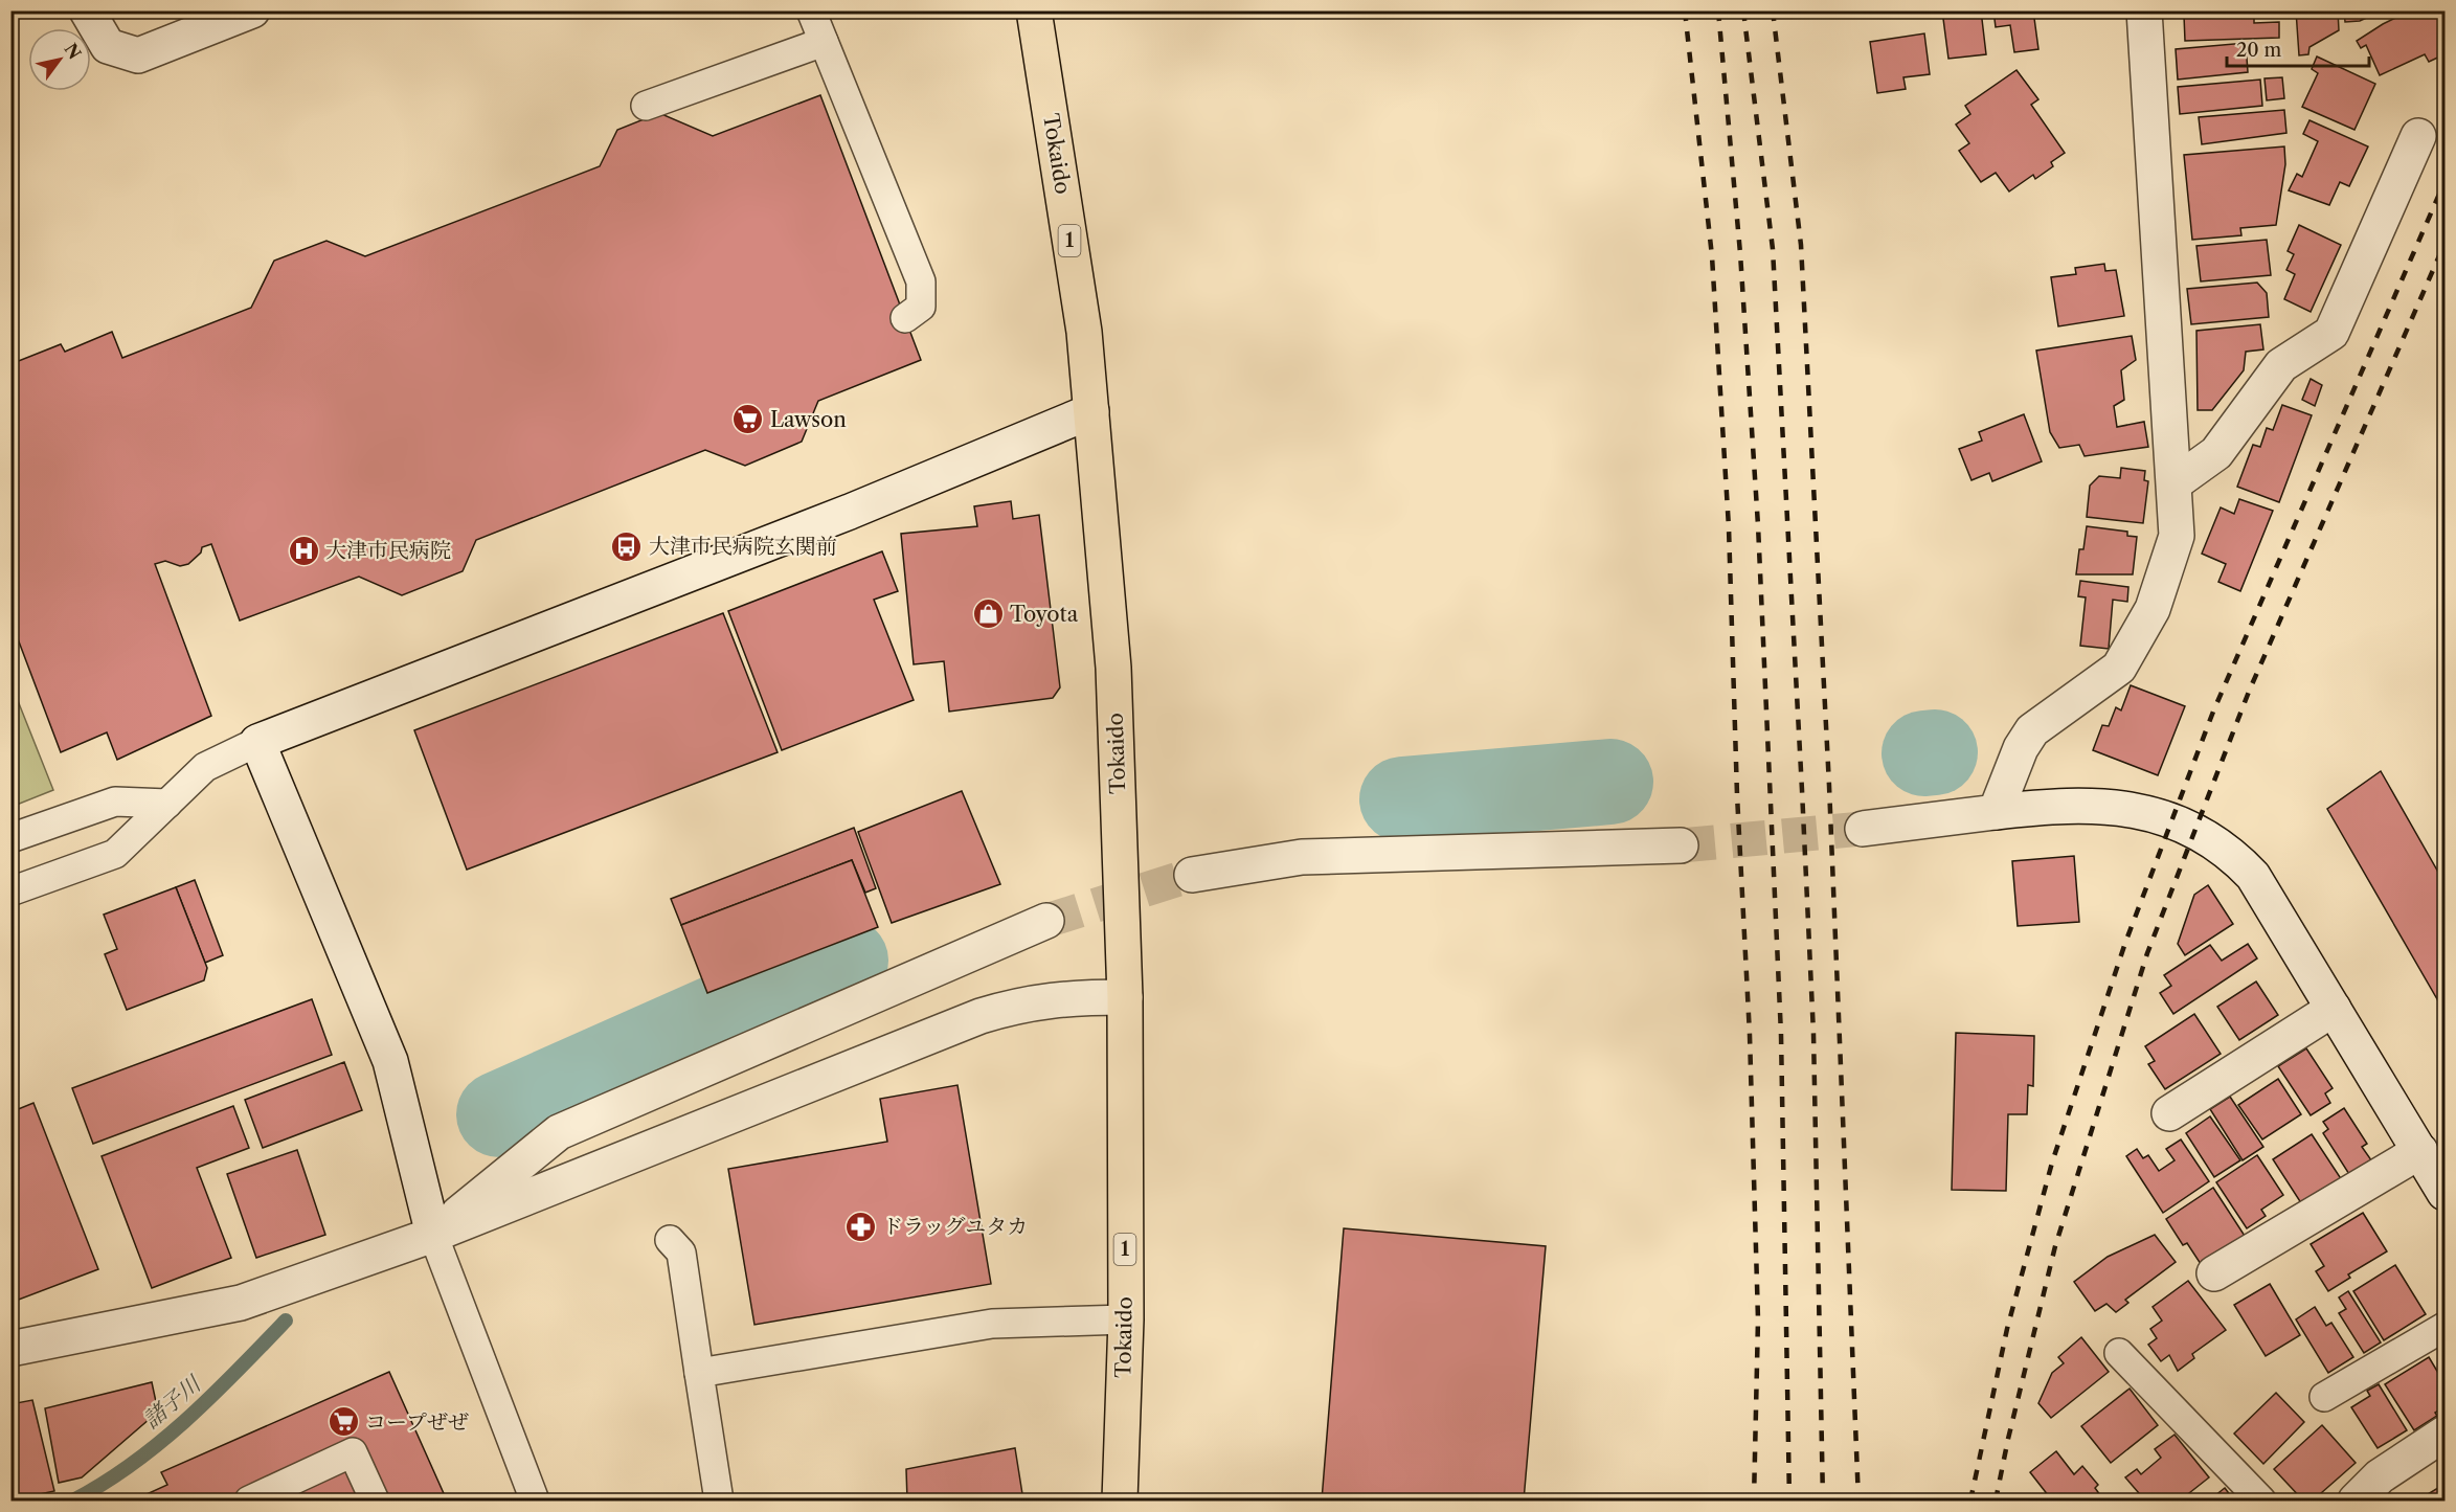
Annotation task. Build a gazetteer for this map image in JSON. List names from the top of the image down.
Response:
{
  "streets": {
    "highway": ["Tokaido", "1"]
  },
  "water": ["諸子川"],
  "places": {
    "supermarket": ["Lawson", "コープぜぜ"],
    "bus stop": ["大津市民病院玄関前"],
    "hospital": ["大津市民病院"],
    "shop": ["Toyota"],
    "pharmacy": ["ドラッグユタカ"]
  },
  "scale_bar": "20 m",
  "north": "top right"
}
